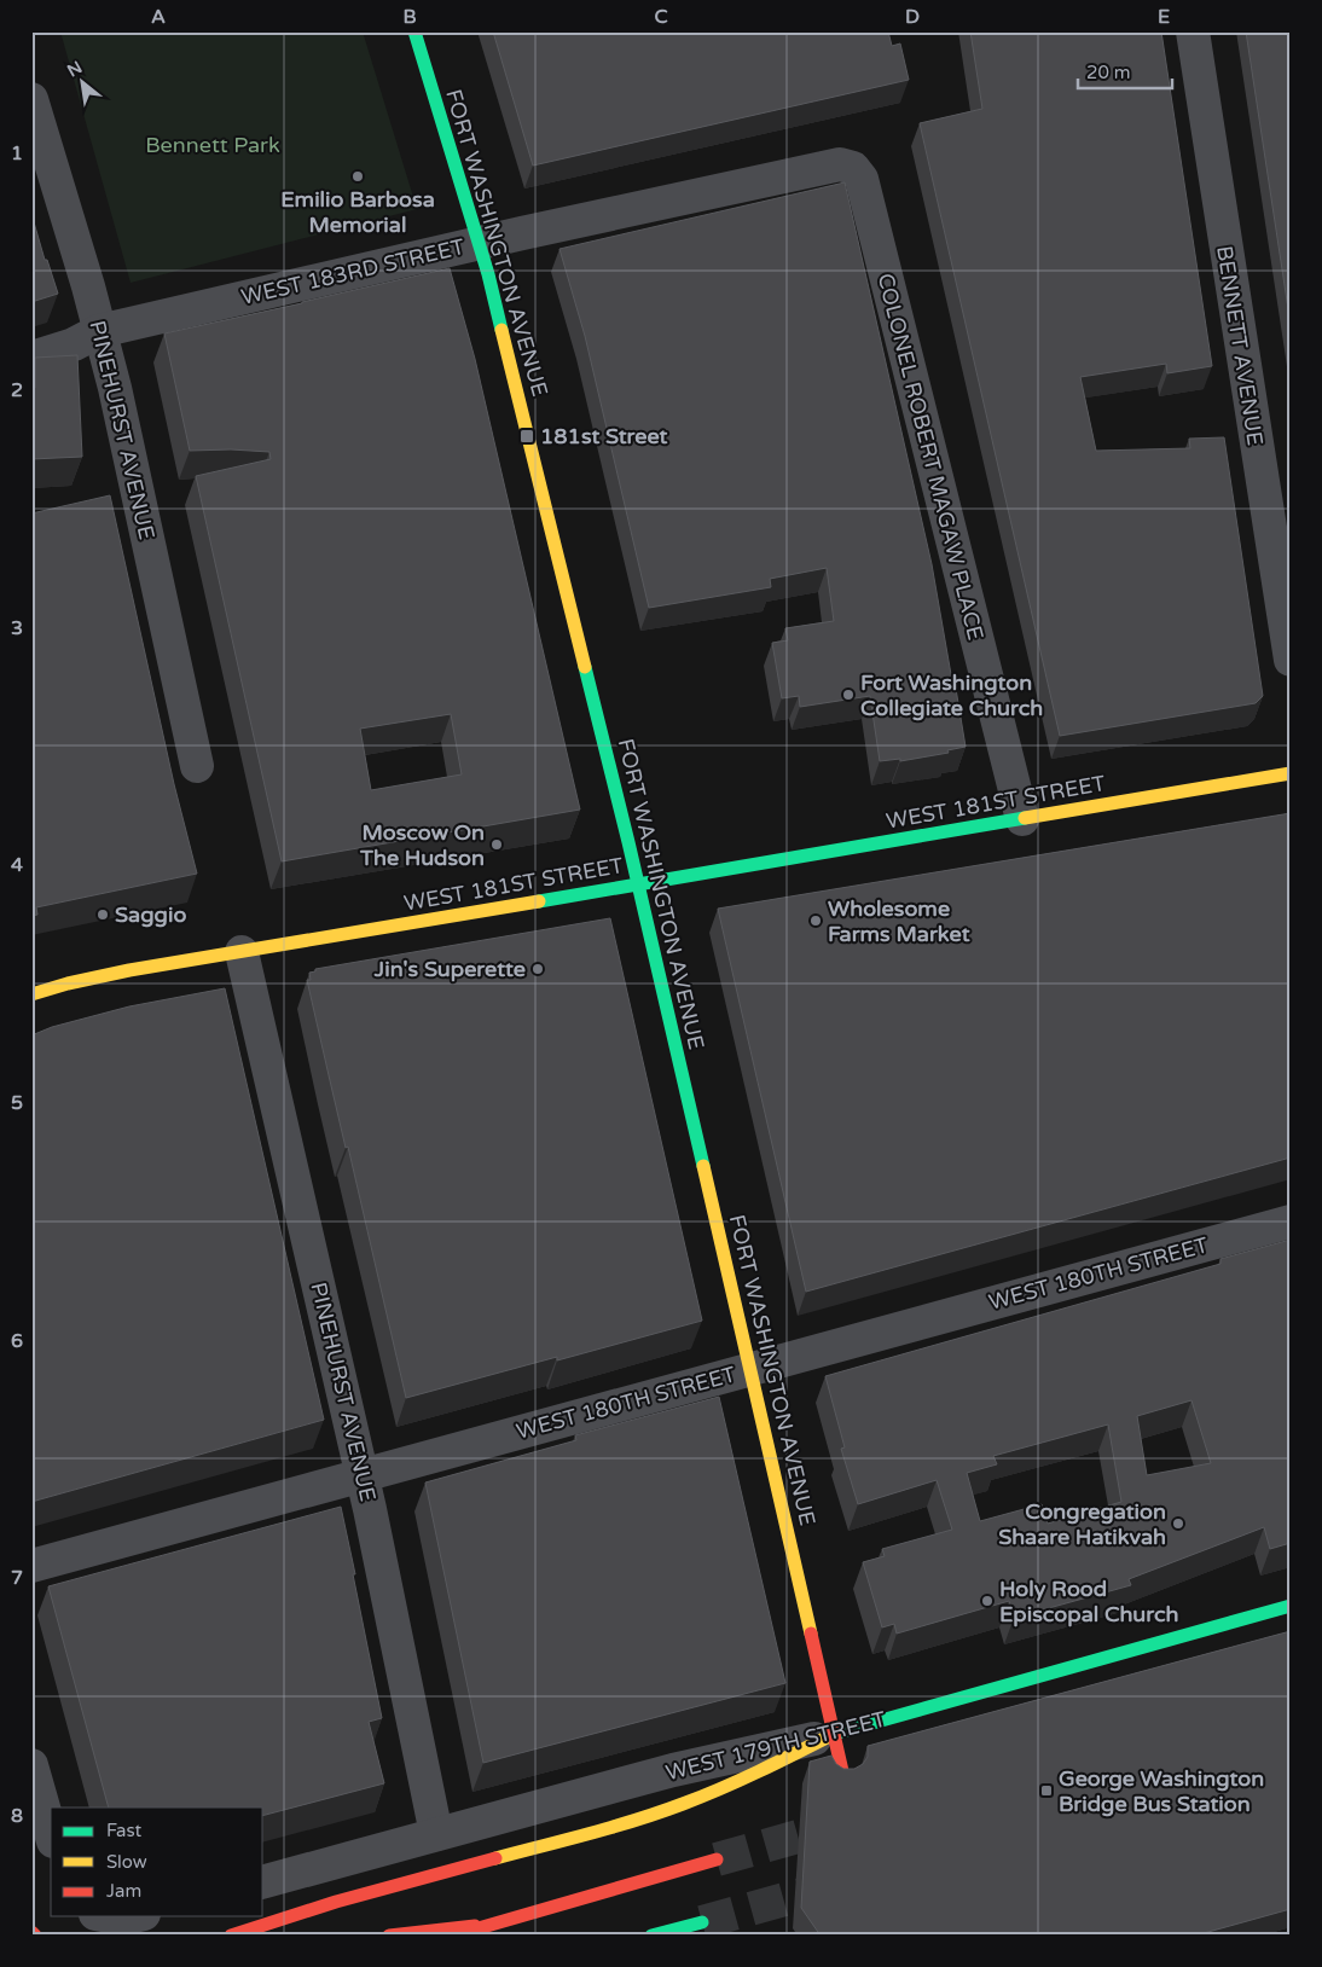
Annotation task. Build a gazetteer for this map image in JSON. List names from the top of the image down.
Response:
{
  "streets": {
    "main road": ["FORT WASHINGTON AVENUE", "WEST 181ST STREET", "WEST 179TH STREET"],
    "street": [
      "WEST 183RD STREET",
      "BENNETT AVENUE",
      "PINEHURST AVENUE",
      "COLONEL ROBERT MAGAW PLACE",
      "WEST 180TH STREET"
    ]
  },
  "crossings": [
    ["FORT WASHINGTON AVENUE", "WEST 183RD STREET"],
    ["FORT WASHINGTON AVENUE", "WEST 181ST STREET"],
    ["FORT WASHINGTON AVENUE", "WEST 180TH STREET"],
    ["FORT WASHINGTON AVENUE", "WEST 179TH STREET"],
    ["WEST 183RD STREET", "PINEHURST AVENUE"],
    ["WEST 183RD STREET", "COLONEL ROBERT MAGAW PLACE"],
    ["PINEHURST AVENUE", "WEST 181ST STREET"],
    ["PINEHURST AVENUE", "WEST 180TH STREET"],
    ["PINEHURST AVENUE", "WEST 179TH STREET"],
    ["COLONEL ROBERT MAGAW PLACE", "WEST 181ST STREET"]
  ],
  "parks": ["Bennett Park"],
  "places": {
    "other": [
      "Emilio Barbosa Memorial",
      "Fort Washington Collegiate Church",
      "Moscow On The Hudson",
      "Saggio",
      "Wholesome Farms Market",
      "Jin's Superette",
      "Congregation Shaare Hatikvah",
      "Holy Rood Episcopal Church"
    ],
    "transit": ["181st Street", "George Washington Bridge Bus Station"]
  },
  "legend": ["Fast", "Slow", "Jam"],
  "scale_bar": "20 m",
  "north": "top left",
  "grid": {
    "columns": [
      "A",
      "B",
      "C",
      "D",
      "E"
    ],
    "rows": [
      "1",
      "2",
      "3",
      "4",
      "5",
      "6",
      "7",
      "8"
    ]
  }
}
